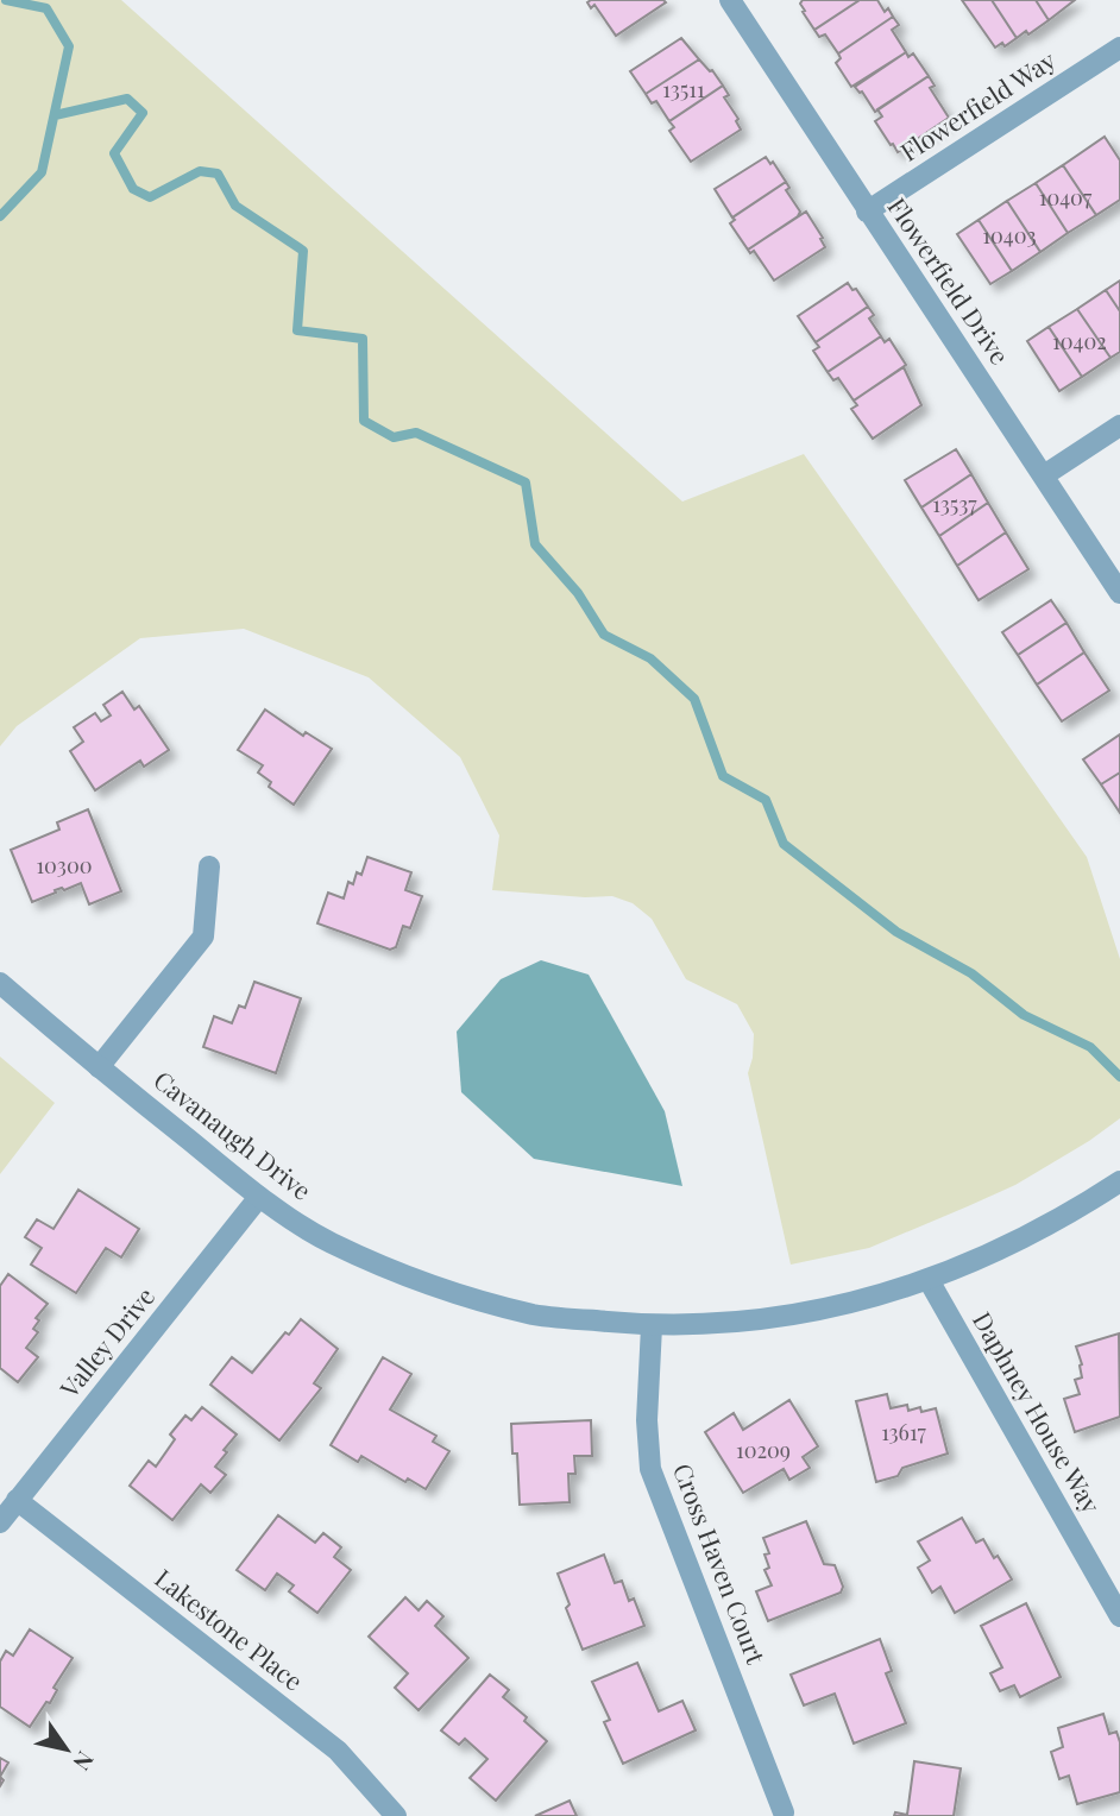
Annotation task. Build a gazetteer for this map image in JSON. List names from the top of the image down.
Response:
{
  "streets": {
    "street": [
      "Flowerfield Way",
      "Flowerfield Drive",
      "Cavanaugh Drive",
      "Valley Drive",
      "Daphney House Way",
      "Cross Haven Court",
      "Lakestone Place"
    ]
  },
  "crossings": [
    ["Flowerfield Way", "Flowerfield Drive"],
    ["Cavanaugh Drive", "Valley Drive"],
    ["Cavanaugh Drive", "Daphney House Way"],
    ["Cavanaugh Drive", "Cross Haven Court"],
    ["Valley Drive", "Lakestone Place"]
  ],
  "house_numbers": [
    "13511",
    "10407",
    "10403",
    "10402",
    "13537",
    "10300",
    "13617",
    "10209"
  ],
  "north": "bottom right"
}
